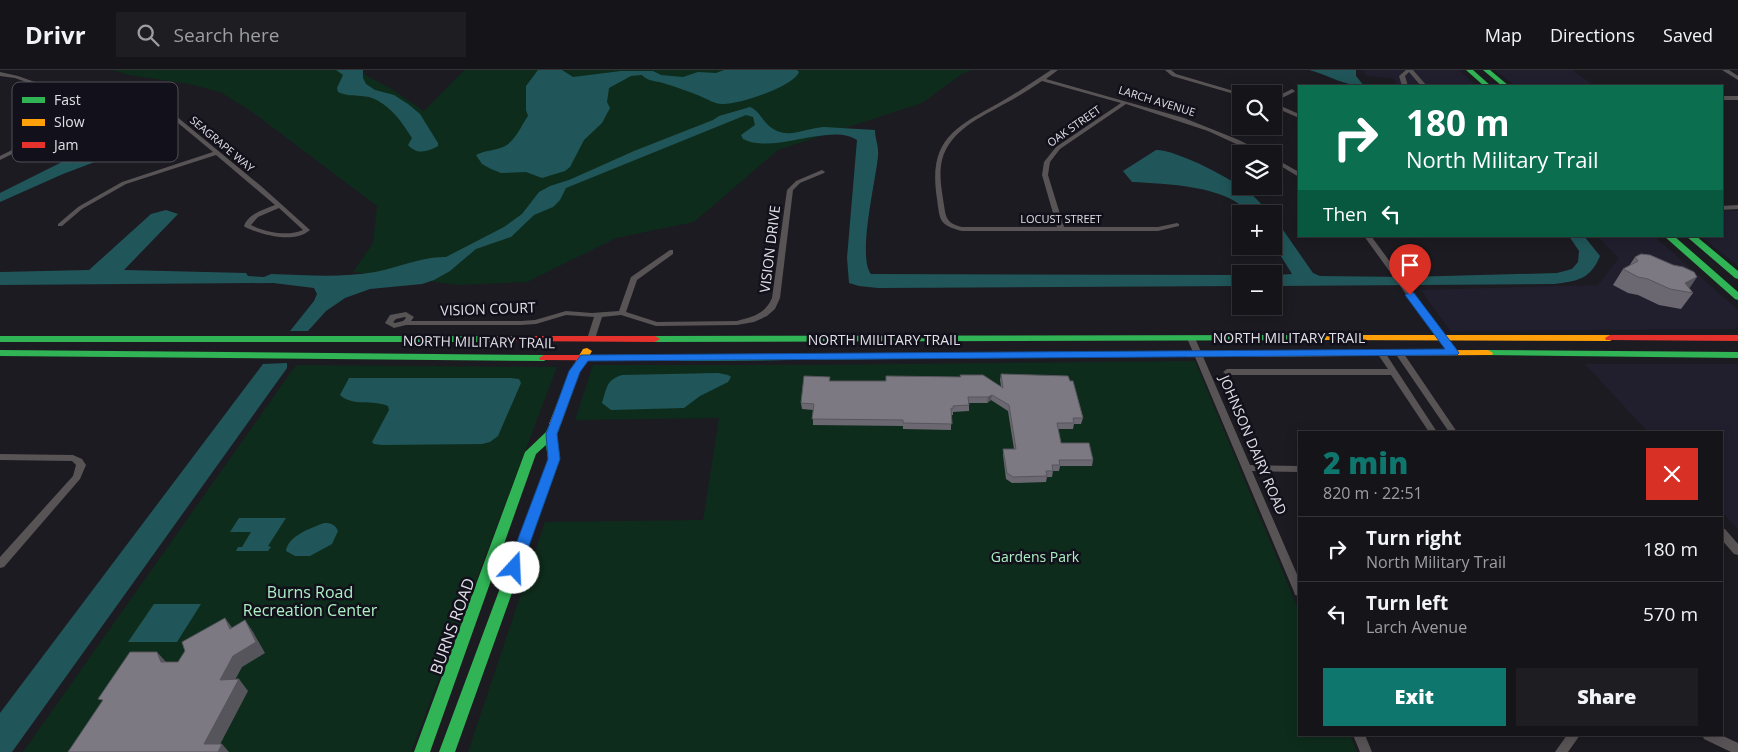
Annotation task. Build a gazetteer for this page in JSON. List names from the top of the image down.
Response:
{
  "streets": {
    "main road": ["NORTH MILITARY TRAIL", "BURNS ROAD"],
    "street": [
      "LARCH AVENUE",
      "OAK STREET",
      "SEAGRAPE WAY",
      "LOCUST STREET",
      "VISION DRIVE",
      "VISION COURT",
      "JOHNSON DAIRY ROAD"
    ]
  },
  "crossings": [
    ["LARCH AVENUE", "OAK STREET"],
    ["LARCH AVENUE", "LOCUST STREET"],
    ["OAK STREET", "LOCUST STREET"],
    ["NORTH MILITARY TRAIL", "JOHNSON DAIRY ROAD"],
    ["NORTH MILITARY TRAIL", "BURNS ROAD"]
  ],
  "parks": ["Gardens Park", "Burns Road Recreation Center"],
  "legend": ["Fast", "Slow", "Jam"],
  "page": {
    "header": "Drivr",
    "search": "Search here",
    "nav": ["Map", "Directions", "Saved"],
    "map_buttons": ["+", "−"],
    "turn": ["180 m", "North Military Trail"],
    "then": "Then",
    "heading": ["2 min", "820 m · 22:51"],
    "list": [
      {
        "name": "Turn right",
        "note": "North Military Trail",
        "value": "180 m"
      },
      {
        "name": "Turn left",
        "note": "Larch Avenue",
        "value": "570 m"
      }
    ],
    "buttons": ["Exit", "Share"]
  }
}
